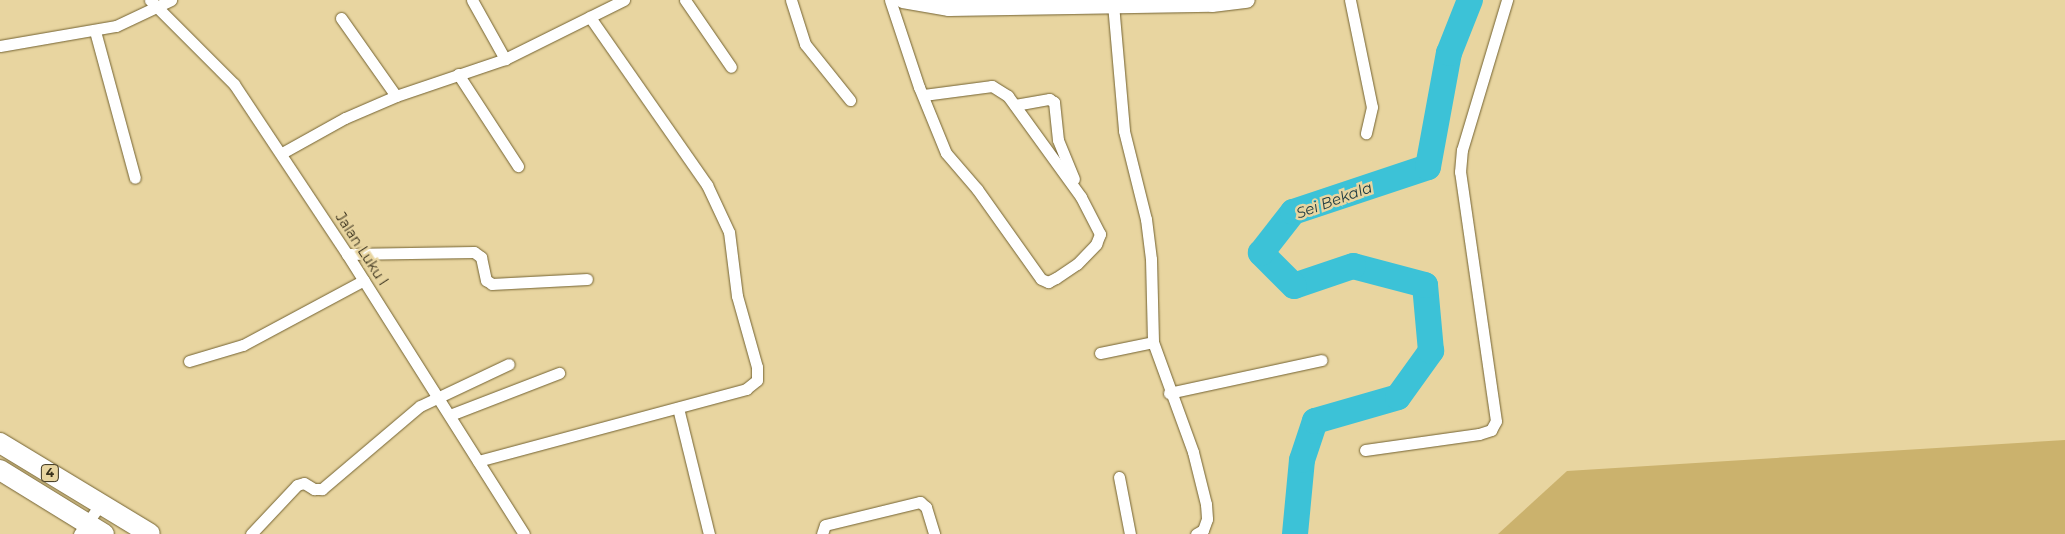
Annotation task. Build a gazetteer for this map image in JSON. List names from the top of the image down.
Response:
{
  "streets": {
    "highway": ["4"],
    "street": ["Jalan Luku I"]
  },
  "water": ["Sei Bekala"]
}
